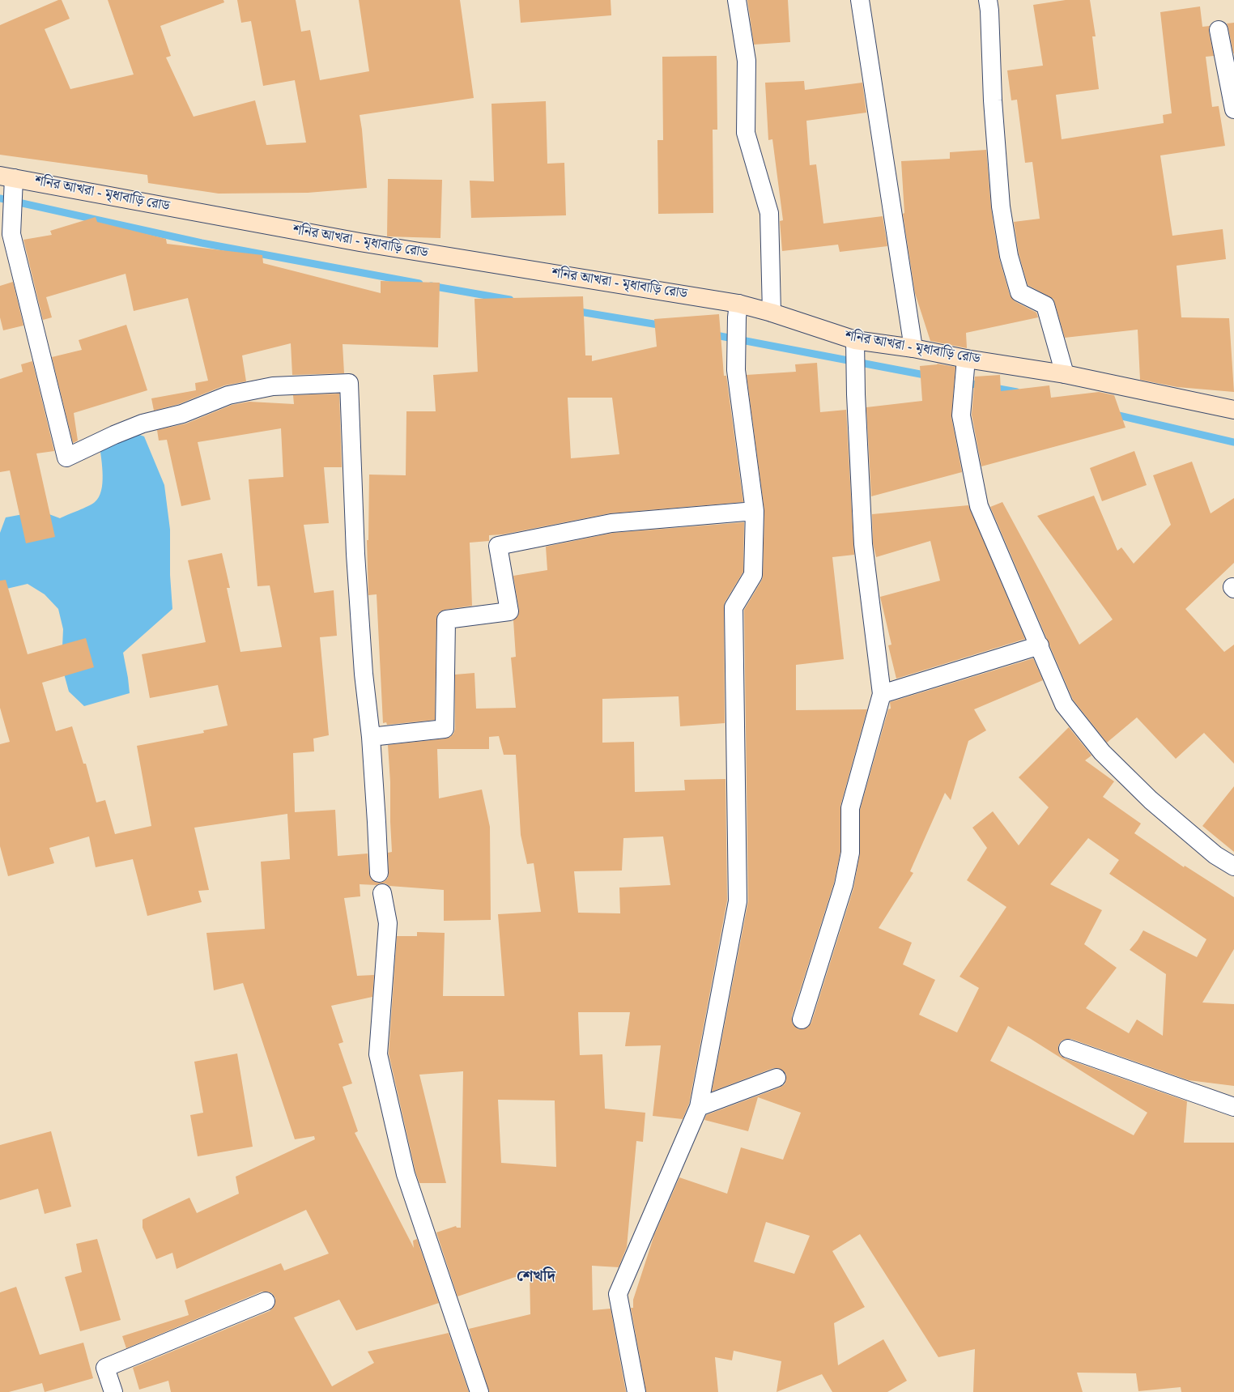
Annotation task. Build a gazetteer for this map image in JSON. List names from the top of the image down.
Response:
{
  "streets": {
    "main road": ["শনির আখরা - মৃধাবাড়ি রোড"]
  },
  "districts": ["শেখদি"]
}
